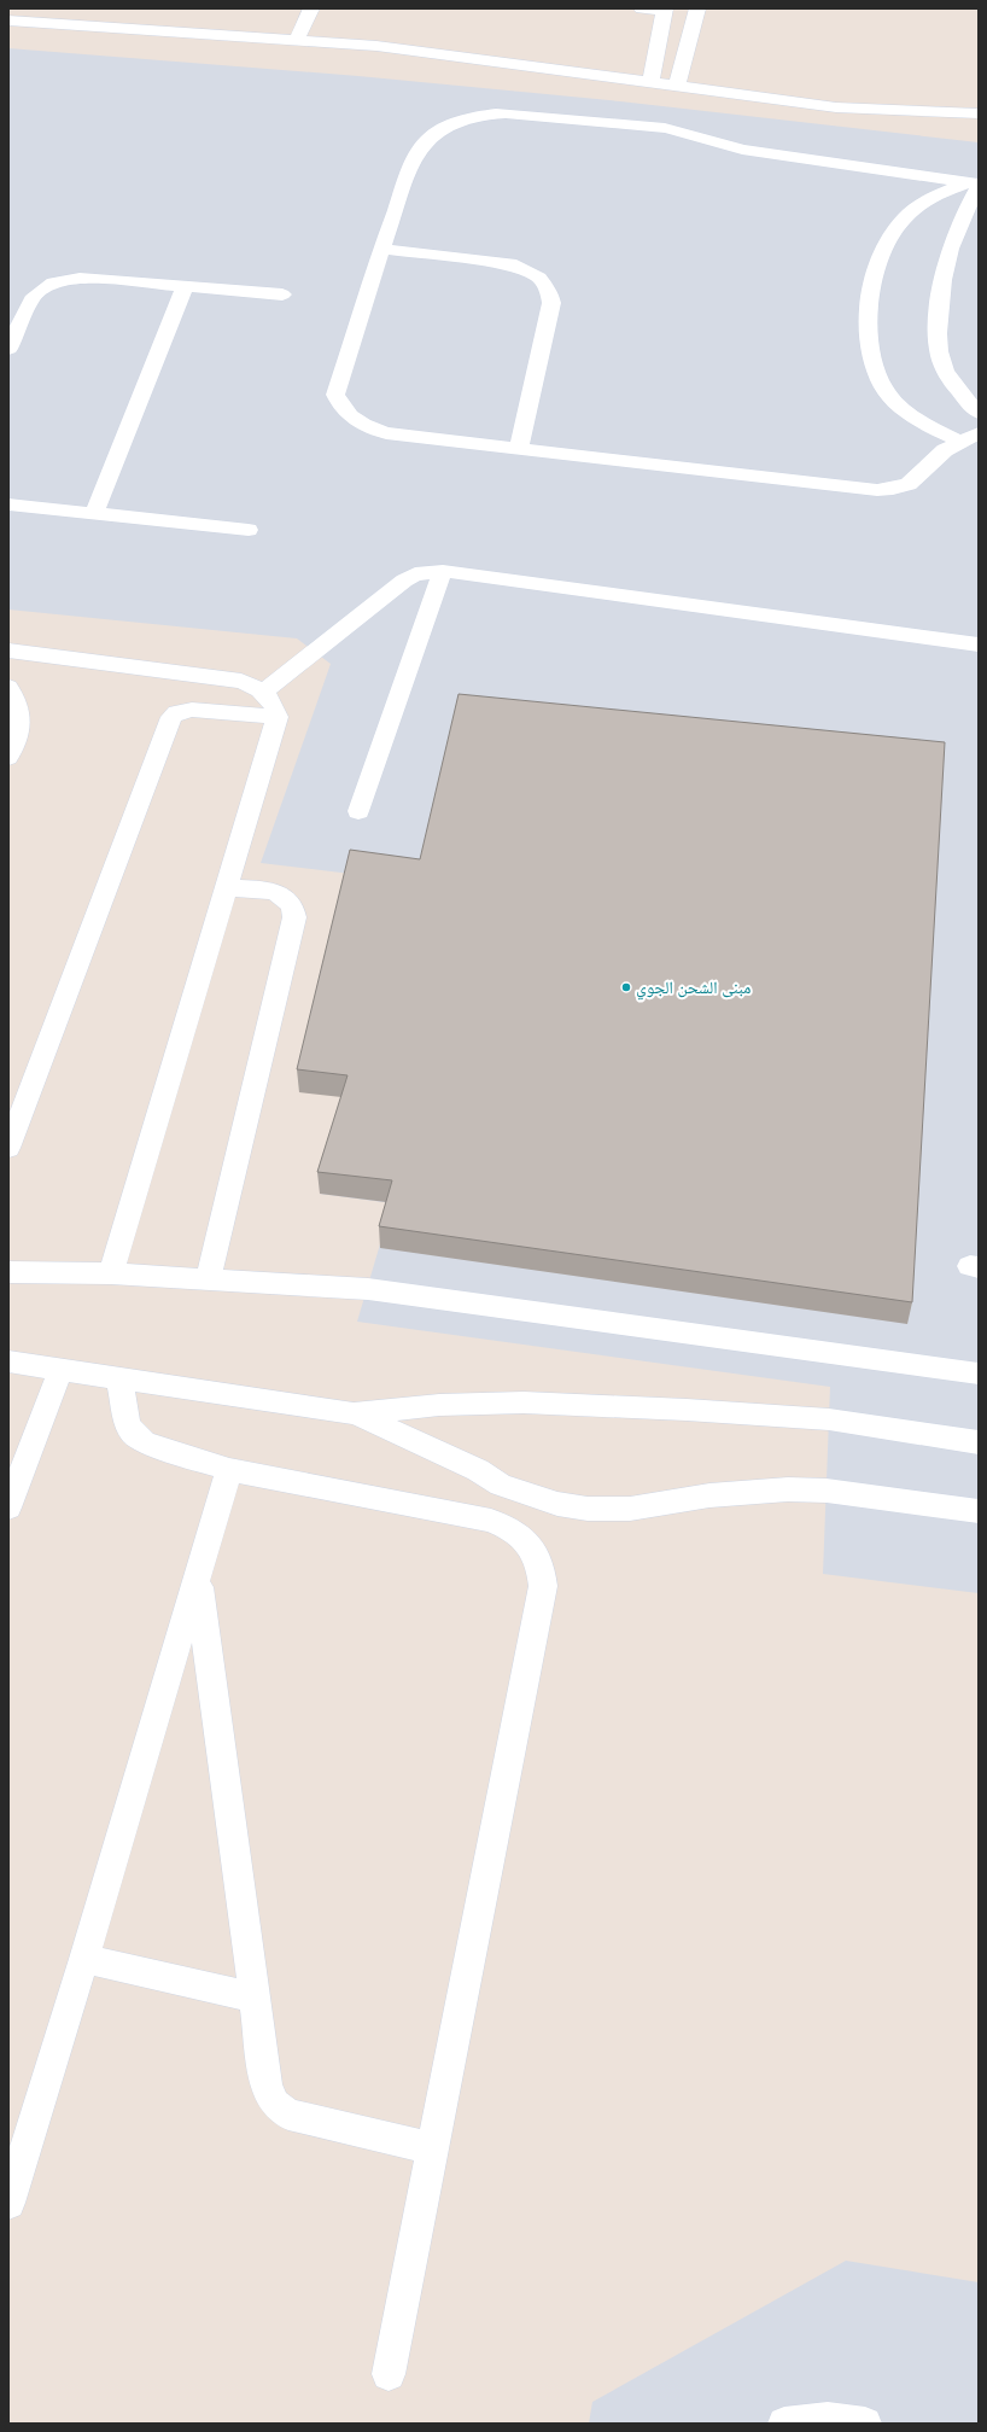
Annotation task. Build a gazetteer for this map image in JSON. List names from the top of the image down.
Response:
{
  "places": ["مبنى الشحن الجوي"]
}
